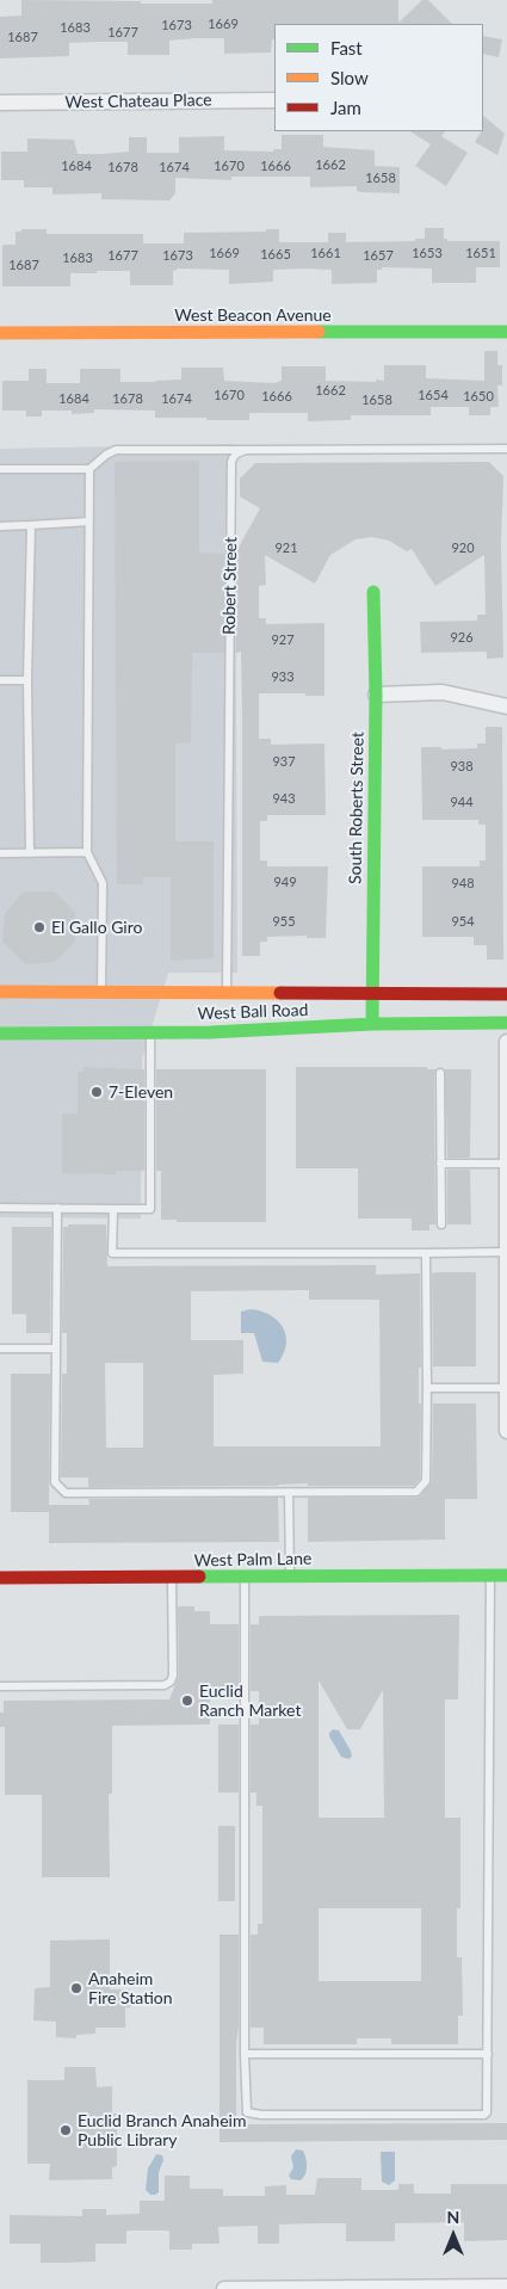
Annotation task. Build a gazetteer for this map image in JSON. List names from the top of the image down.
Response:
{
  "streets": {
    "street": [
      "West Chateau Place",
      "West Beacon Avenue",
      "South Roberts Street",
      "West Ball Road",
      "West Palm Lane"
    ],
    "lane": ["Robert Street"]
  },
  "crossings": [
    ["Robert Street", "West Ball Road"],
    ["South Roberts Street", "West Ball Road"]
  ],
  "places": [
    "El Gallo Giro",
    "7-Eleven",
    "Euclid Ranch Market",
    "Anaheim Fire Station",
    "Euclid Branch Anaheim Public Library"
  ],
  "house_numbers": [
    "1669",
    "1673",
    "1683",
    "1677",
    "1687",
    "1662",
    "1684",
    "1670",
    "1666",
    "1678",
    "1674",
    "1658",
    "1669",
    "1661",
    "1653",
    "1651",
    "1665",
    "1677",
    "1673",
    "1657",
    "1683",
    "1687",
    "1662",
    "1670",
    "1654",
    "1666",
    "1650",
    "1684",
    "1678",
    "1674",
    "1658",
    "921",
    "920",
    "926",
    "927",
    "933",
    "937",
    "938",
    "943",
    "944",
    "949",
    "948",
    "955",
    "954"
  ],
  "legend": ["Fast", "Slow", "Jam"],
  "north": "top"
}
